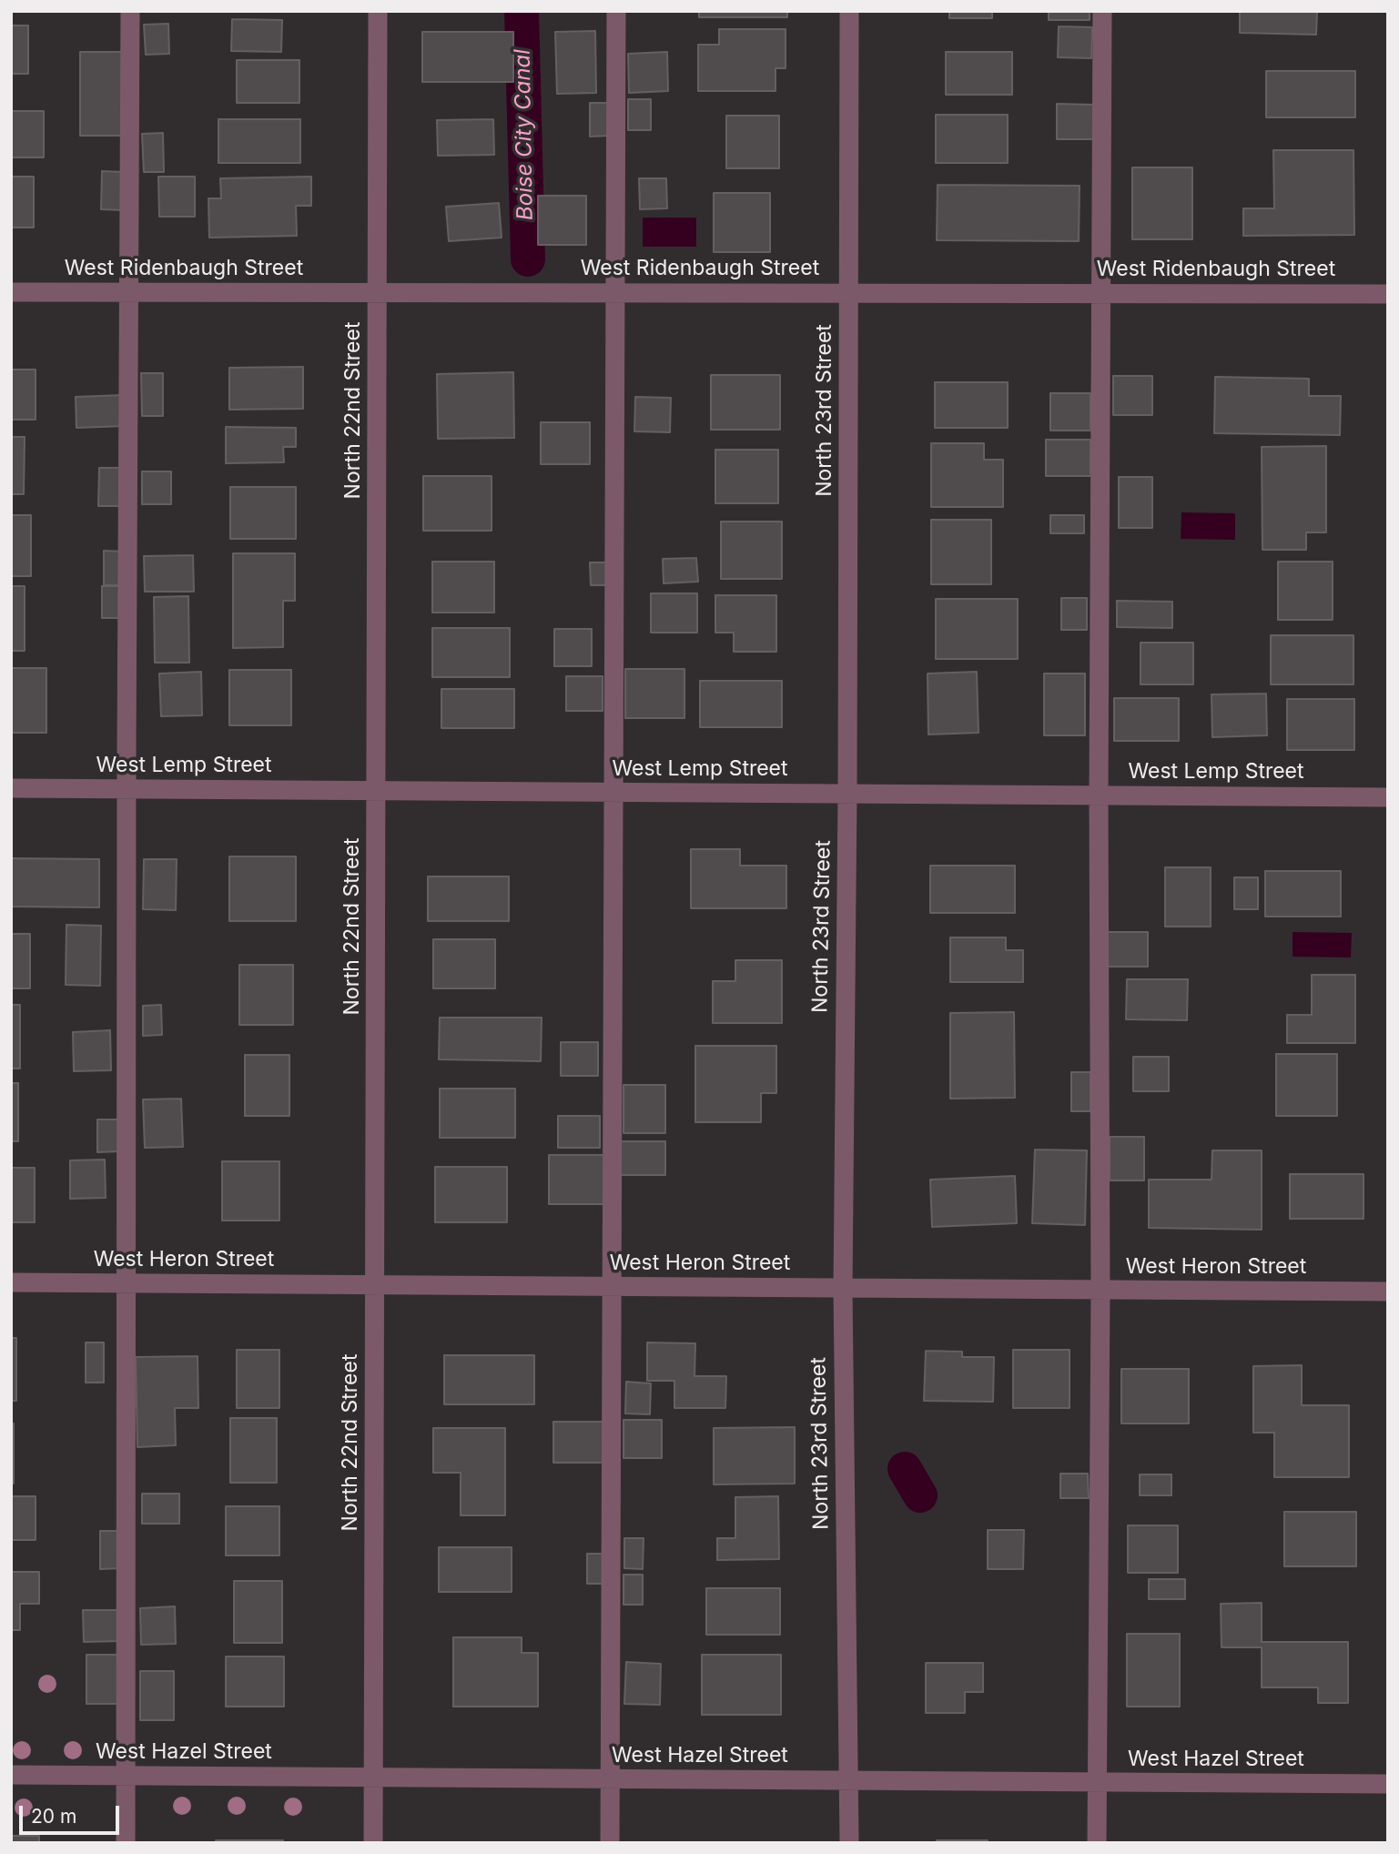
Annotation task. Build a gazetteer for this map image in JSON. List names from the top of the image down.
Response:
{
  "streets": {
    "street": [
      "West Ridenbaugh Street",
      "North 22nd Street",
      "North 23rd Street",
      "West Lemp Street",
      "West Heron Street",
      "West Hazel Street"
    ]
  },
  "crossings": [
    ["West Ridenbaugh Street", "North 22nd Street"],
    ["West Ridenbaugh Street", "North 23rd Street"],
    ["North 22nd Street", "West Lemp Street"],
    ["North 22nd Street", "West Heron Street"],
    ["North 22nd Street", "West Hazel Street"],
    ["North 23rd Street", "West Lemp Street"],
    ["North 23rd Street", "West Heron Street"],
    ["North 23rd Street", "West Hazel Street"]
  ],
  "water": ["Boise City Canal"],
  "scale_bar": "20 m"
}
